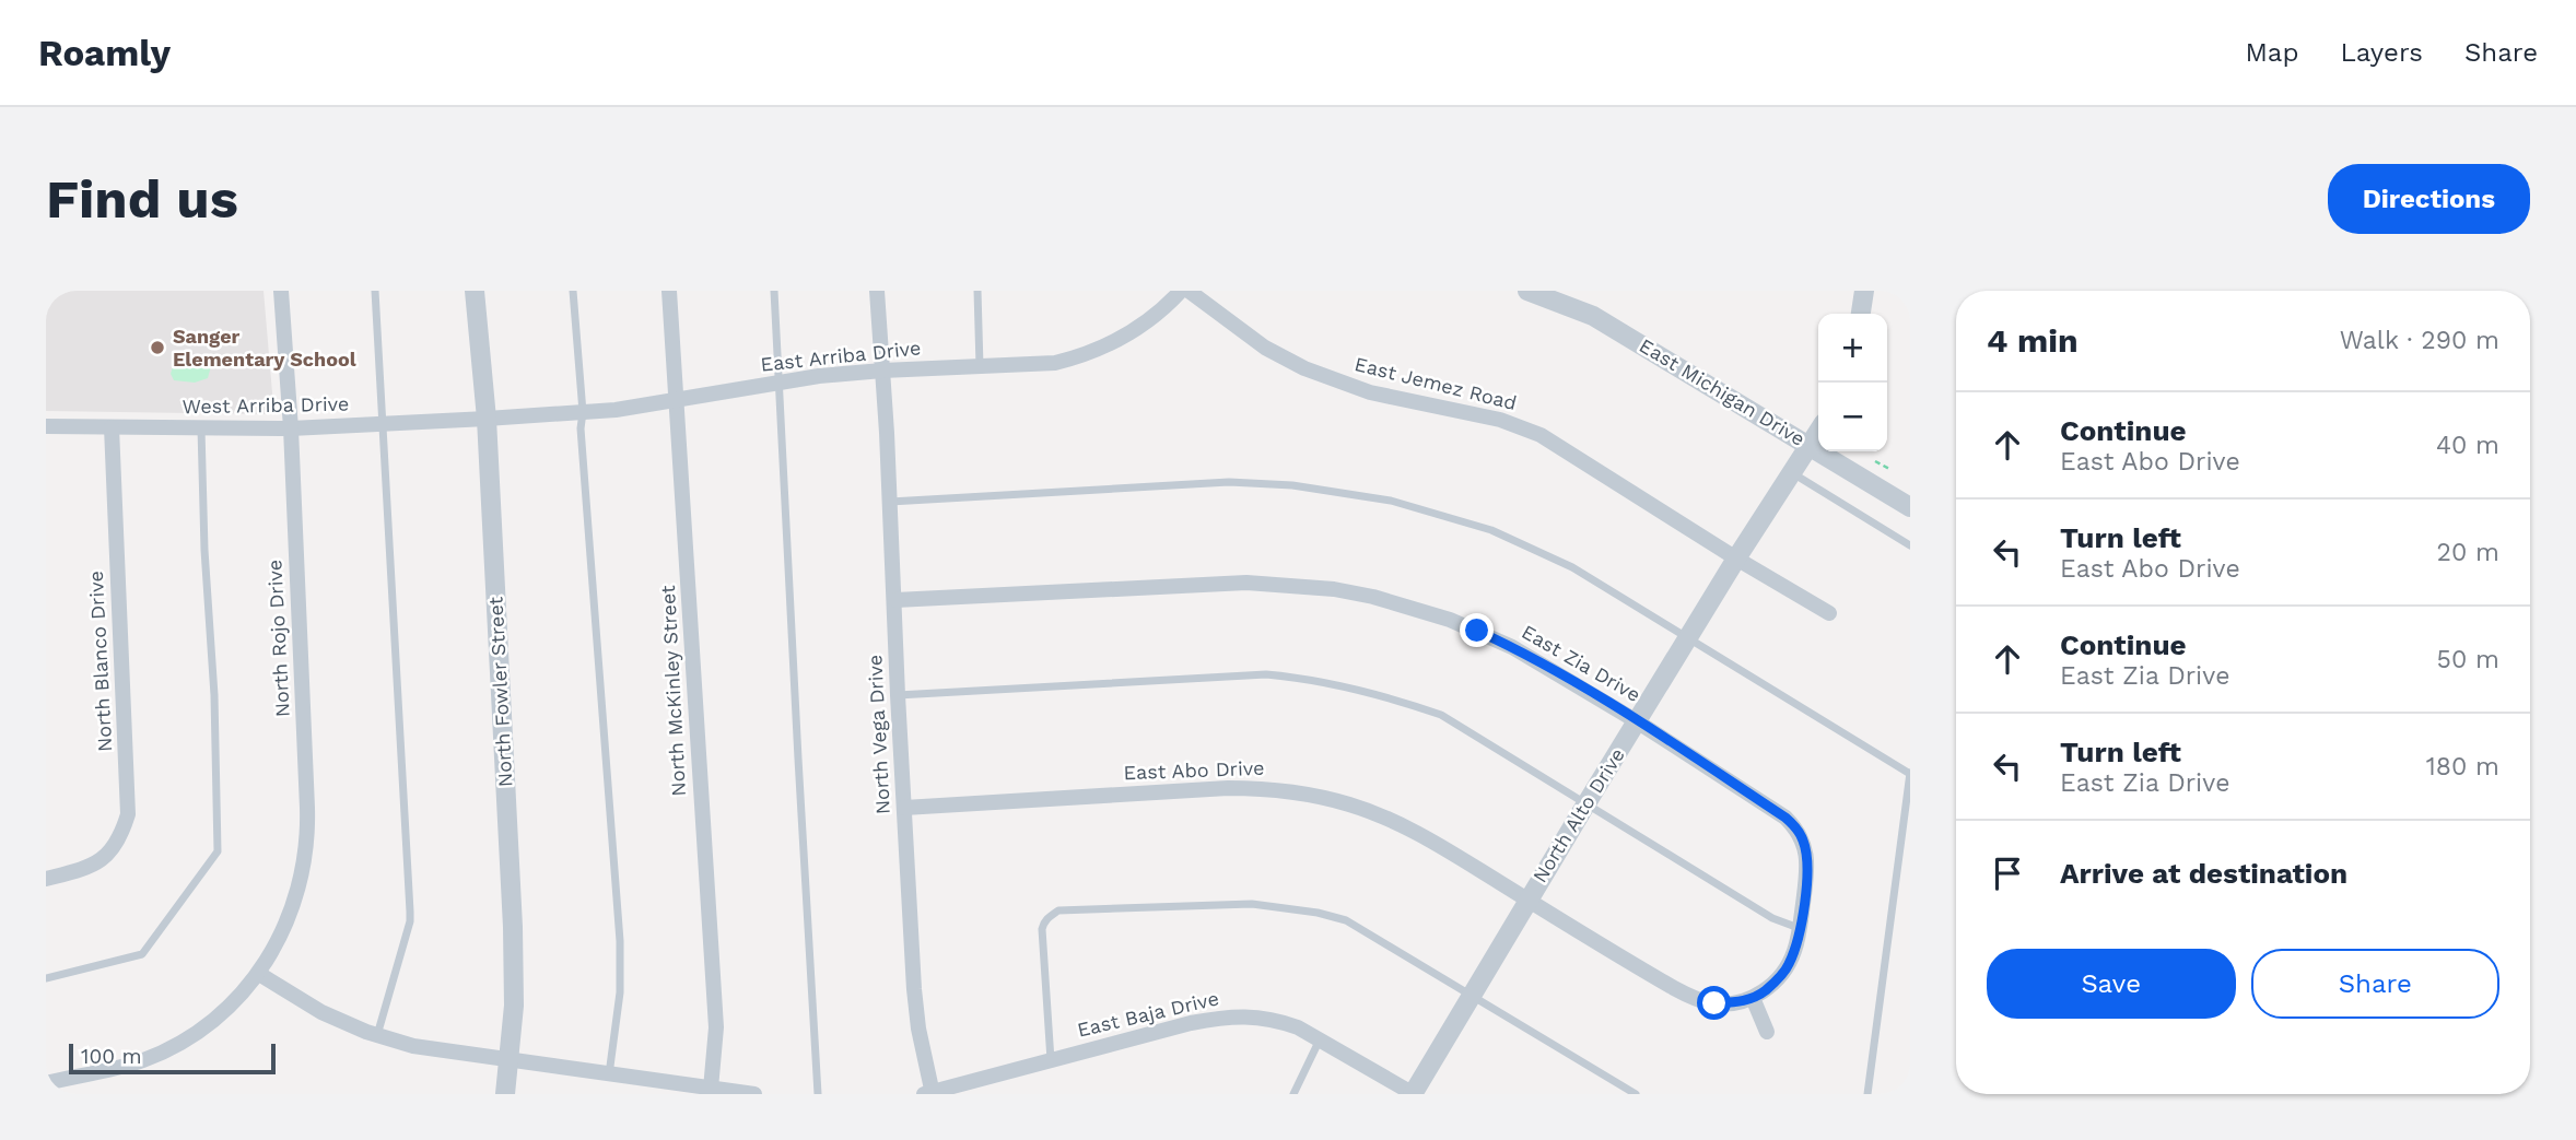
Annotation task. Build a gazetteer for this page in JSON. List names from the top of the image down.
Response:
{
  "streets": {
    "street": [
      "East Arriba Drive",
      "East Jemez Road",
      "East Michigan Drive",
      "West Arriba Drive",
      "North Rojo Drive",
      "North Blanco Drive",
      "East Zia Drive",
      "North McKinley Street",
      "North Fowler Street",
      "North Vega Drive",
      "East Abo Drive",
      "North Alto Drive",
      "East Baja Drive"
    ]
  },
  "crossings": [
    ["East Arriba Drive", "West Arriba Drive"],
    ["East Arriba Drive", "North McKinley Street"],
    ["East Arriba Drive", "North Fowler Street"],
    ["East Arriba Drive", "North Vega Drive"],
    ["East Jemez Road", "North Alto Drive"],
    ["East Michigan Drive", "North Alto Drive"],
    ["West Arriba Drive", "North Rojo Drive"],
    ["West Arriba Drive", "North Blanco Drive"],
    ["West Arriba Drive", "North Fowler Street"],
    ["East Zia Drive", "North Vega Drive"],
    ["East Zia Drive", "North Alto Drive"],
    ["North Vega Drive", "East Abo Drive"],
    ["North Vega Drive", "East Baja Drive"],
    ["East Abo Drive", "North Alto Drive"],
    ["North Alto Drive", "East Baja Drive"]
  ],
  "places": ["Sanger Elementary School"],
  "scale_bar": "100 m",
  "page": {
    "header": "Roamly",
    "nav": ["Map", "Layers", "Share"],
    "buttons": [
      "Directions",
      ["Save", "Share"]
    ],
    "title": "Find us",
    "heading": ["4 min", "Walk · 290 m"],
    "map_buttons": ["+", "−"],
    "list": [
      ["Continue", "East Abo Drive", "40 m"],
      ["Turn left", "East Abo Drive", "20 m"],
      ["Continue", "East Zia Drive", "50 m"],
      ["Turn left", "East Zia Drive", "180 m"],
      "Arrive at destination"
    ],
    "scale": "100 m"
  }
}
